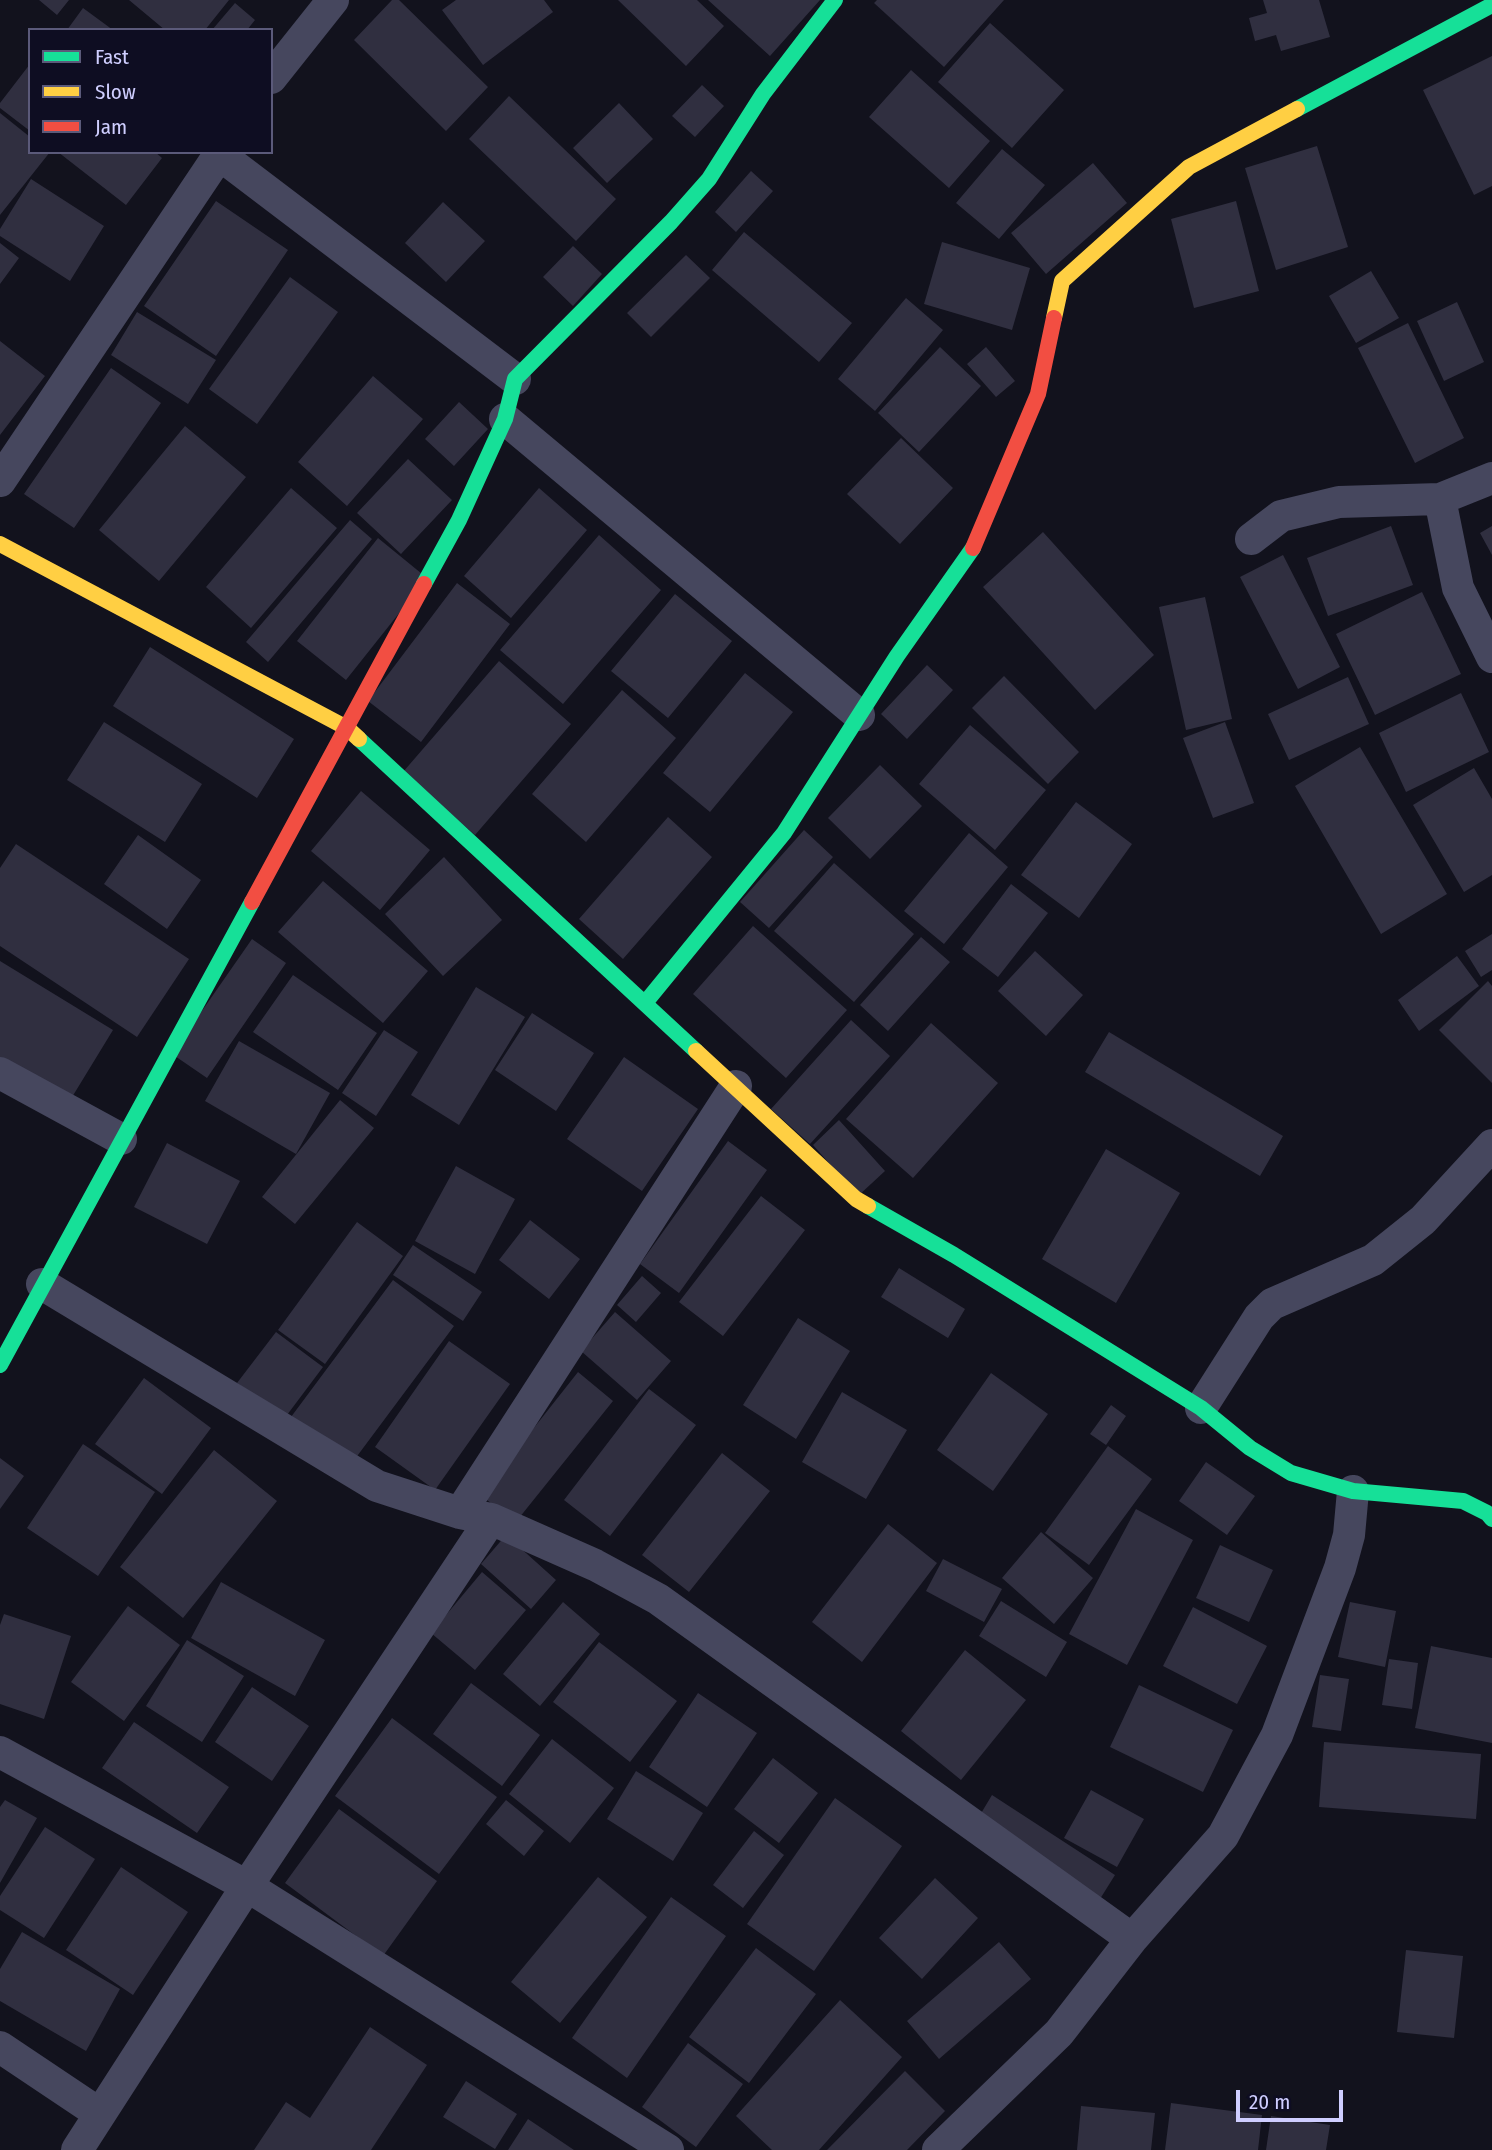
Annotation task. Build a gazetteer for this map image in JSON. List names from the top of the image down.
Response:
{
  "legend": ["Fast", "Slow", "Jam"],
  "scale_bar": "20 m"
}
